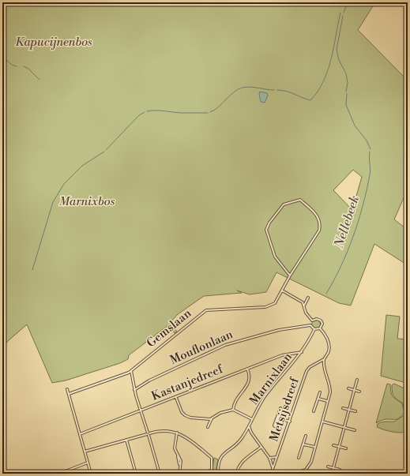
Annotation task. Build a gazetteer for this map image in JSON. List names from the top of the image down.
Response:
{
  "streets": {
    "street": [
      "Gemslaan",
      "Mouflonlaan",
      "Marnixlaan",
      "Kastanjedreef",
      "Metsijsdreef"
    ]
  },
  "crossings": [
    ["Mouflonlaan", "Marnixlaan"],
    ["Marnixlaan", "Kastanjedreef"]
  ],
  "water": ["Nellebeek"],
  "parks": ["Kapucijnenbos", "Marnixbos"]
}
